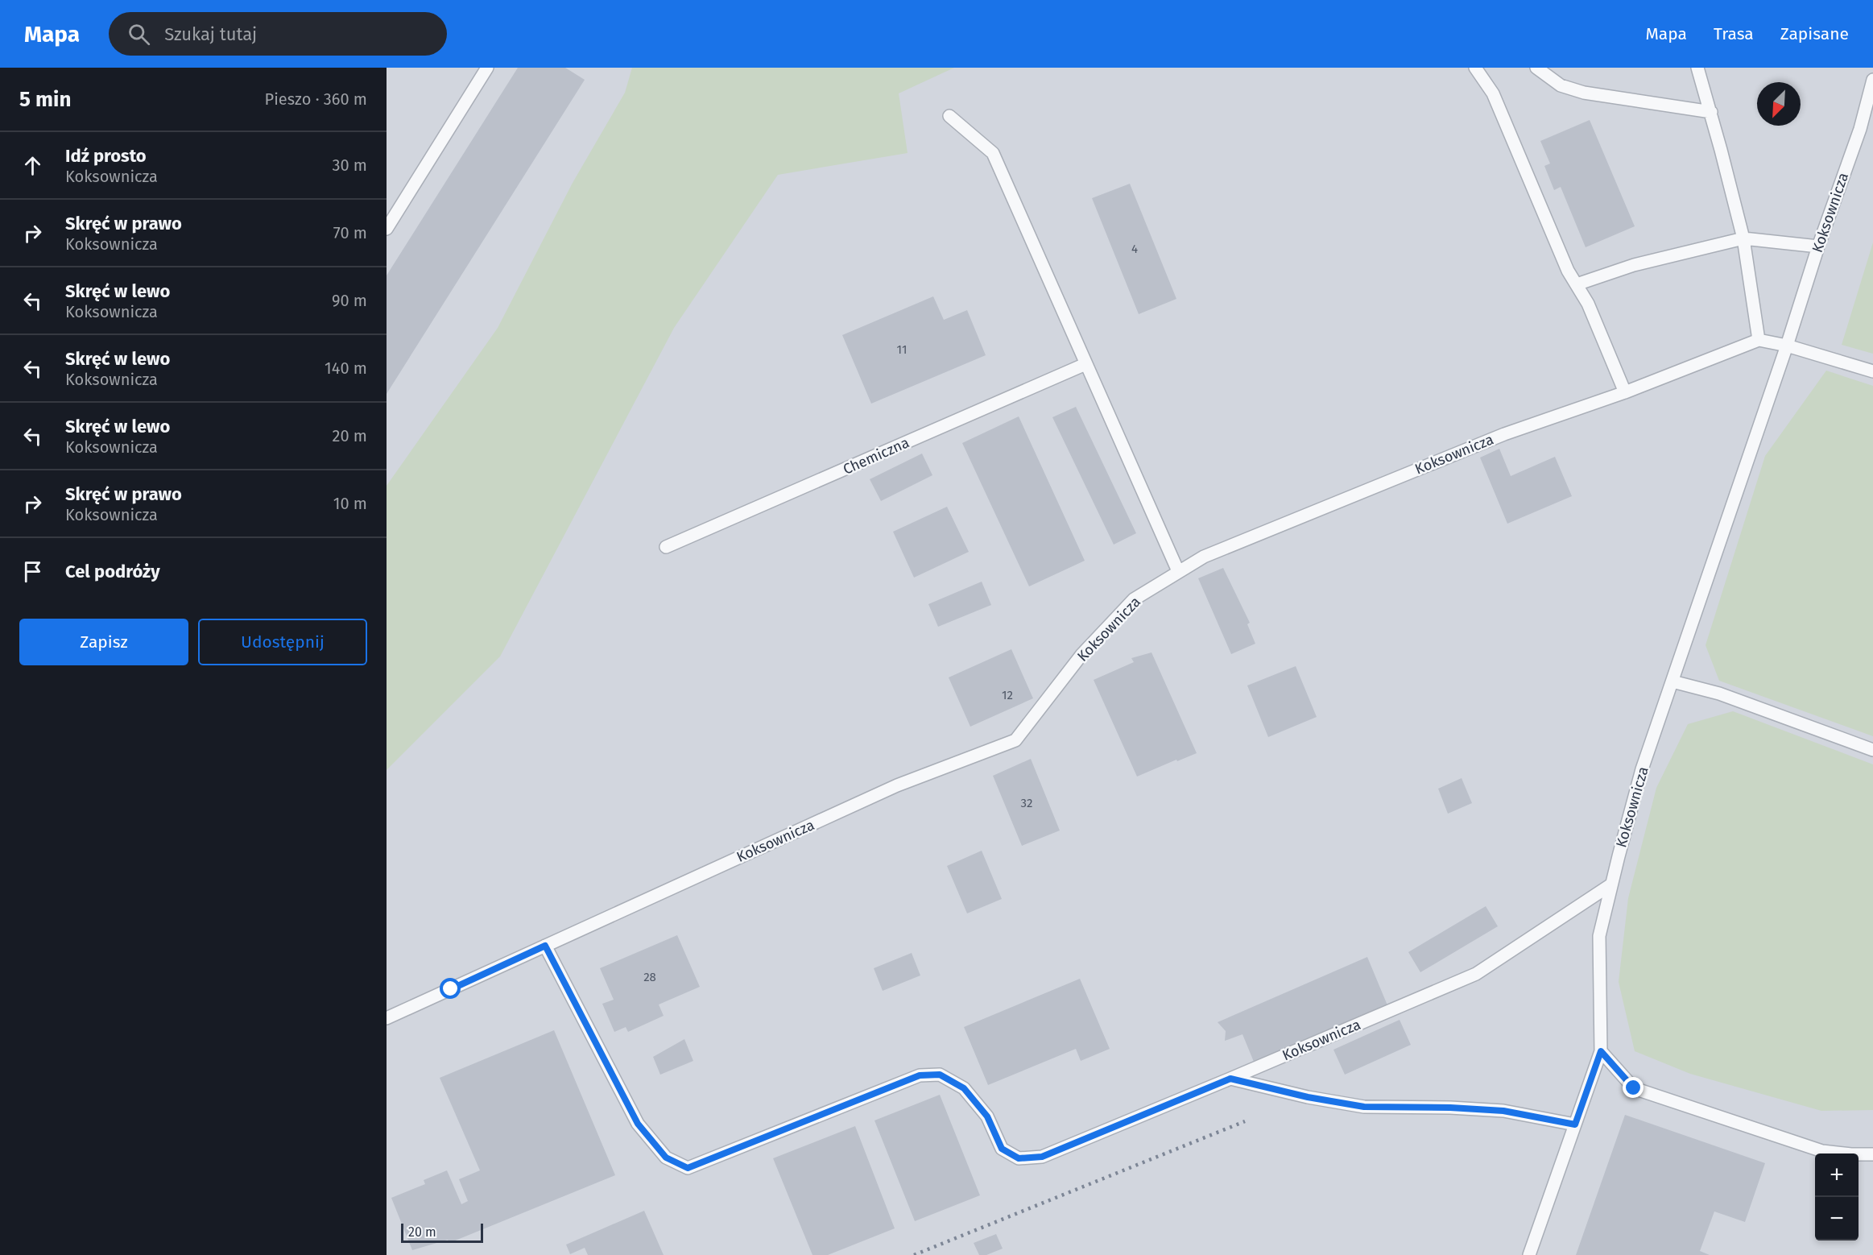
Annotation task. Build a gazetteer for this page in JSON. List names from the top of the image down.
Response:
{
  "streets": {
    "lane": ["Koksownicza", "Chemiczna"]
  },
  "house_numbers": [
    "4",
    "11",
    "12",
    "32",
    "28"
  ],
  "scale_bar": "20 m",
  "north": "bottom left",
  "page": {
    "header": "Mapa",
    "search": "Szukaj tutaj",
    "nav": ["Mapa", "Trasa", "Zapisane"],
    "heading": ["5 min", "Pieszo · 360 m"],
    "list": [
      ["Idź prosto", "Koksownicza", "30 m"],
      ["Skręć w prawo", "Koksownicza", "70 m"],
      ["Skręć w lewo", "Koksownicza", "90 m"],
      ["Skręć w lewo", "Koksownicza", "140 m"],
      ["Skręć w lewo", "Koksownicza", "20 m"],
      ["Skręć w prawo", "Koksownicza", "10 m"],
      "Cel podróży"
    ],
    "buttons": ["Zapisz", "Udostępnij"],
    "map_buttons": ["+", "−"],
    "scale": "20 m"
  }
}
